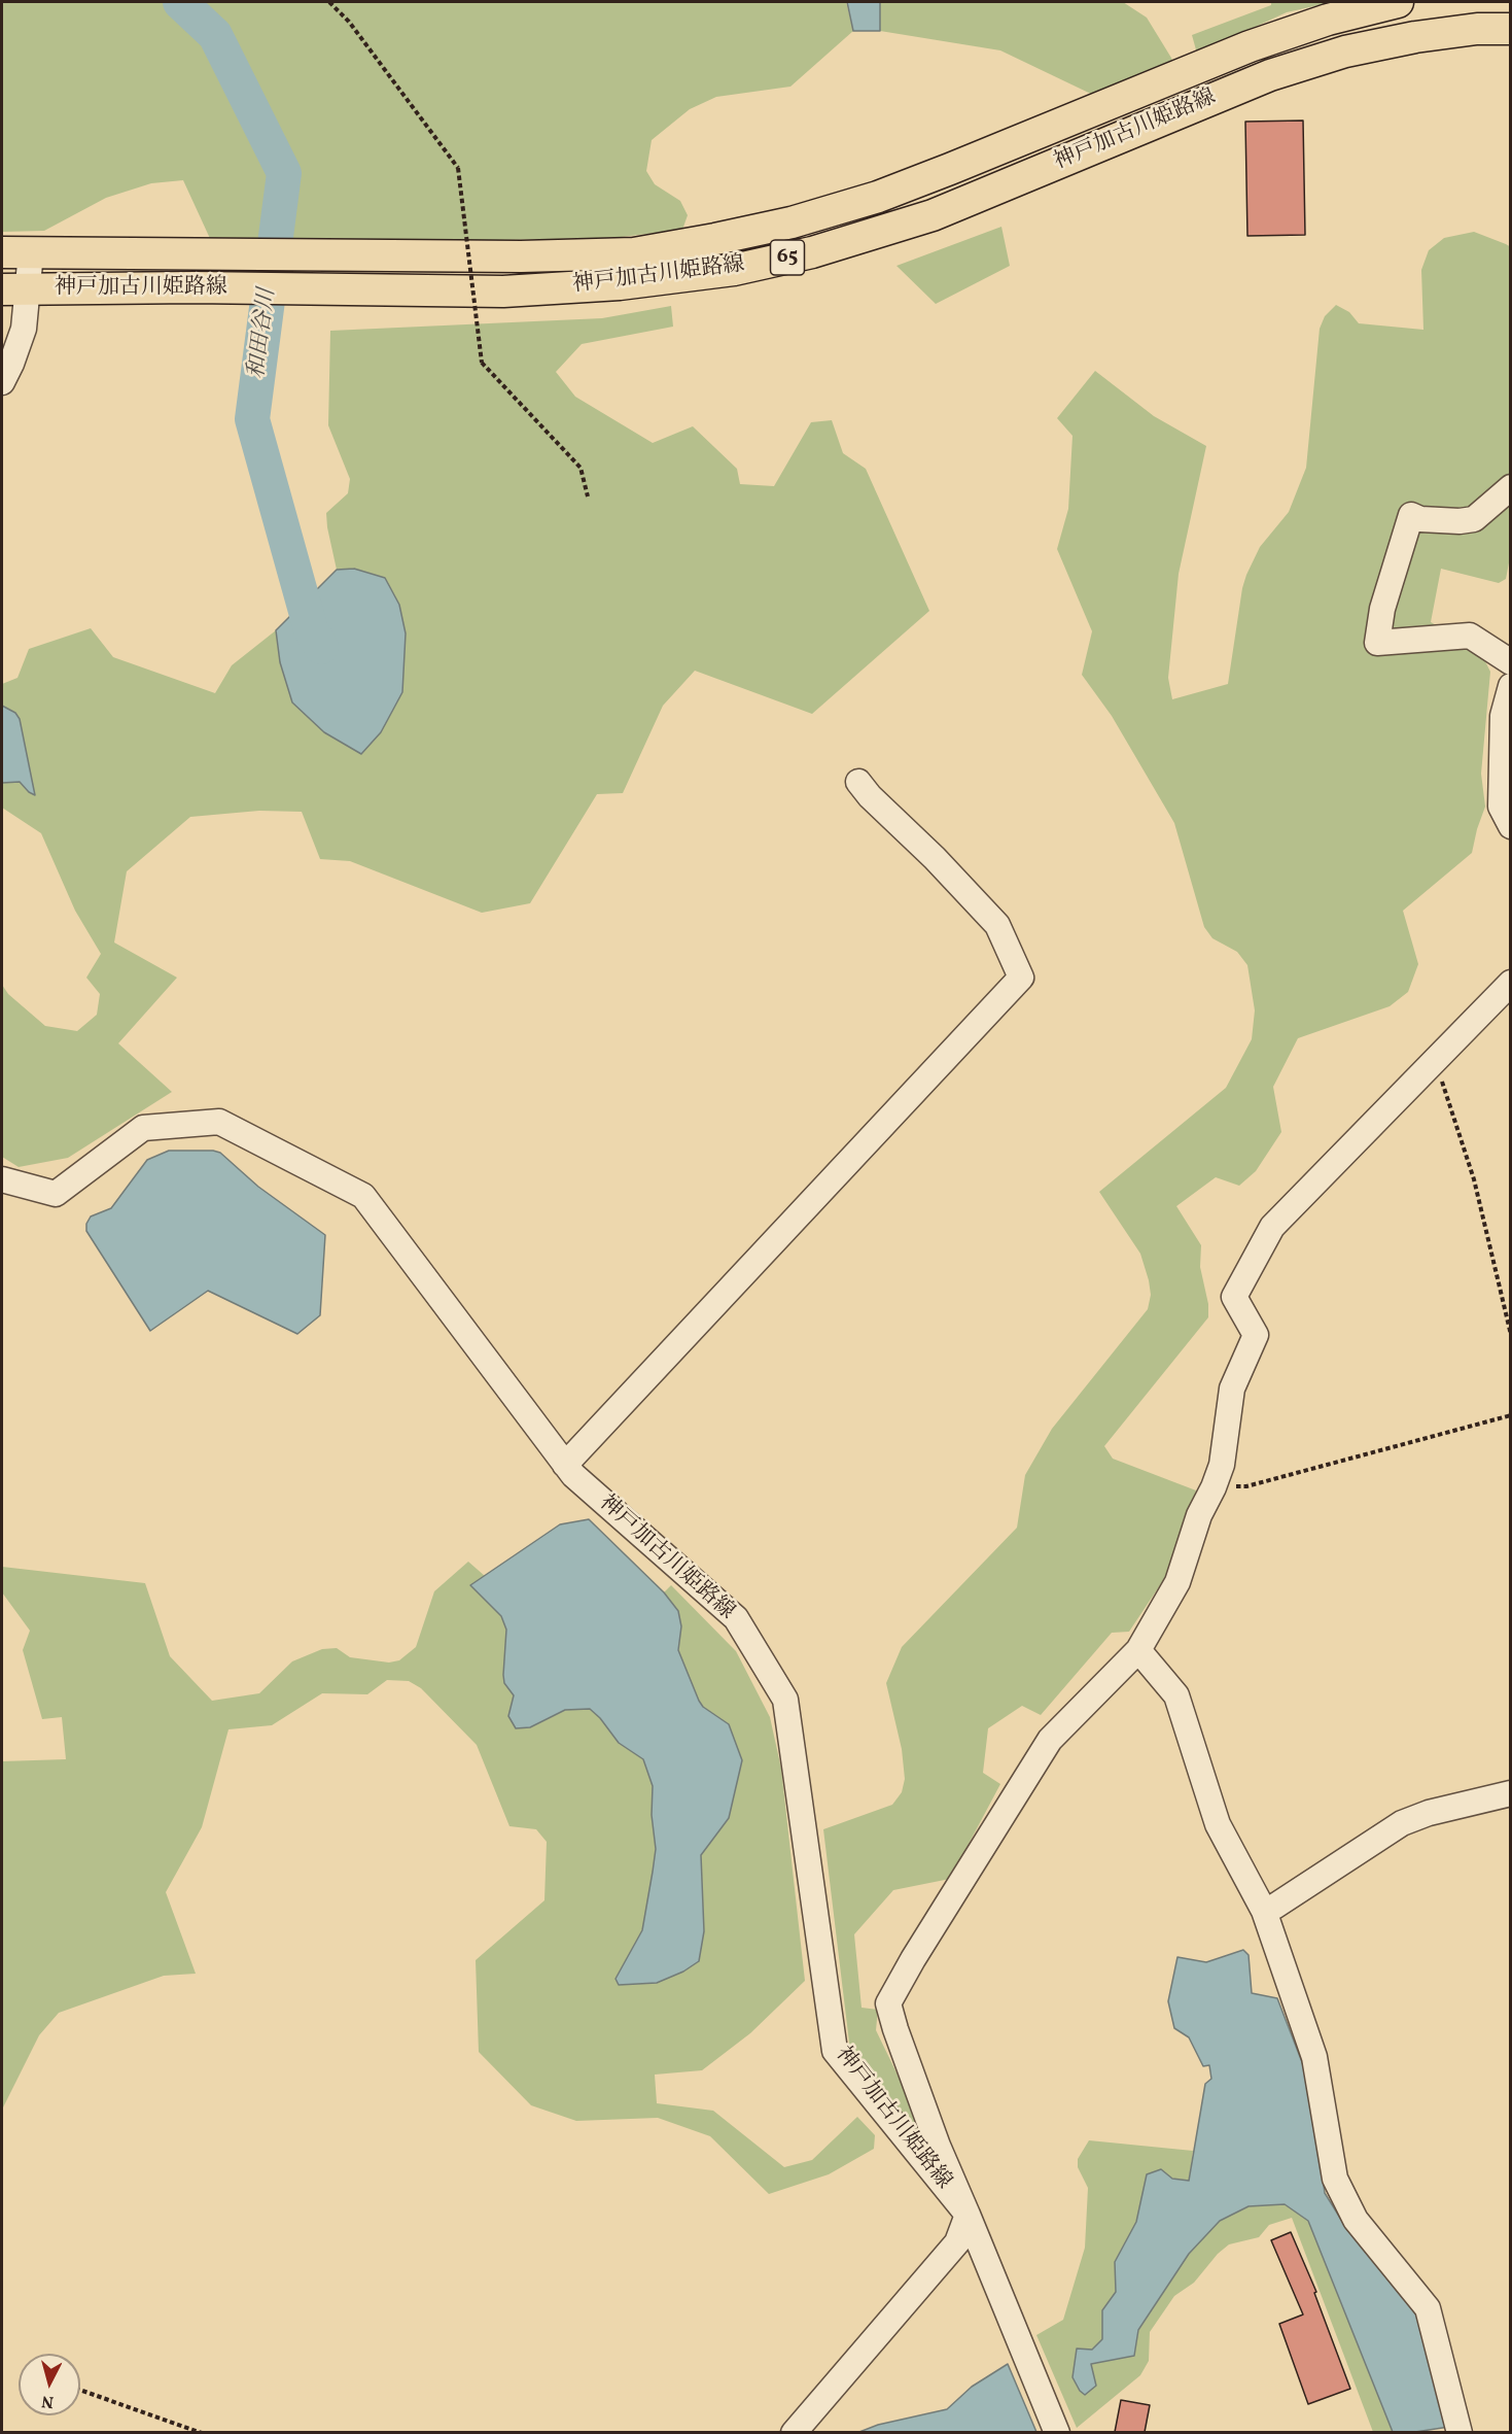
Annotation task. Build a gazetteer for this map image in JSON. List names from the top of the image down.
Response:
{
  "streets": {
    "main road": ["神戸加古川姫路線", "65"]
  },
  "water": ["和田谷川"],
  "north": "bottom"
}
